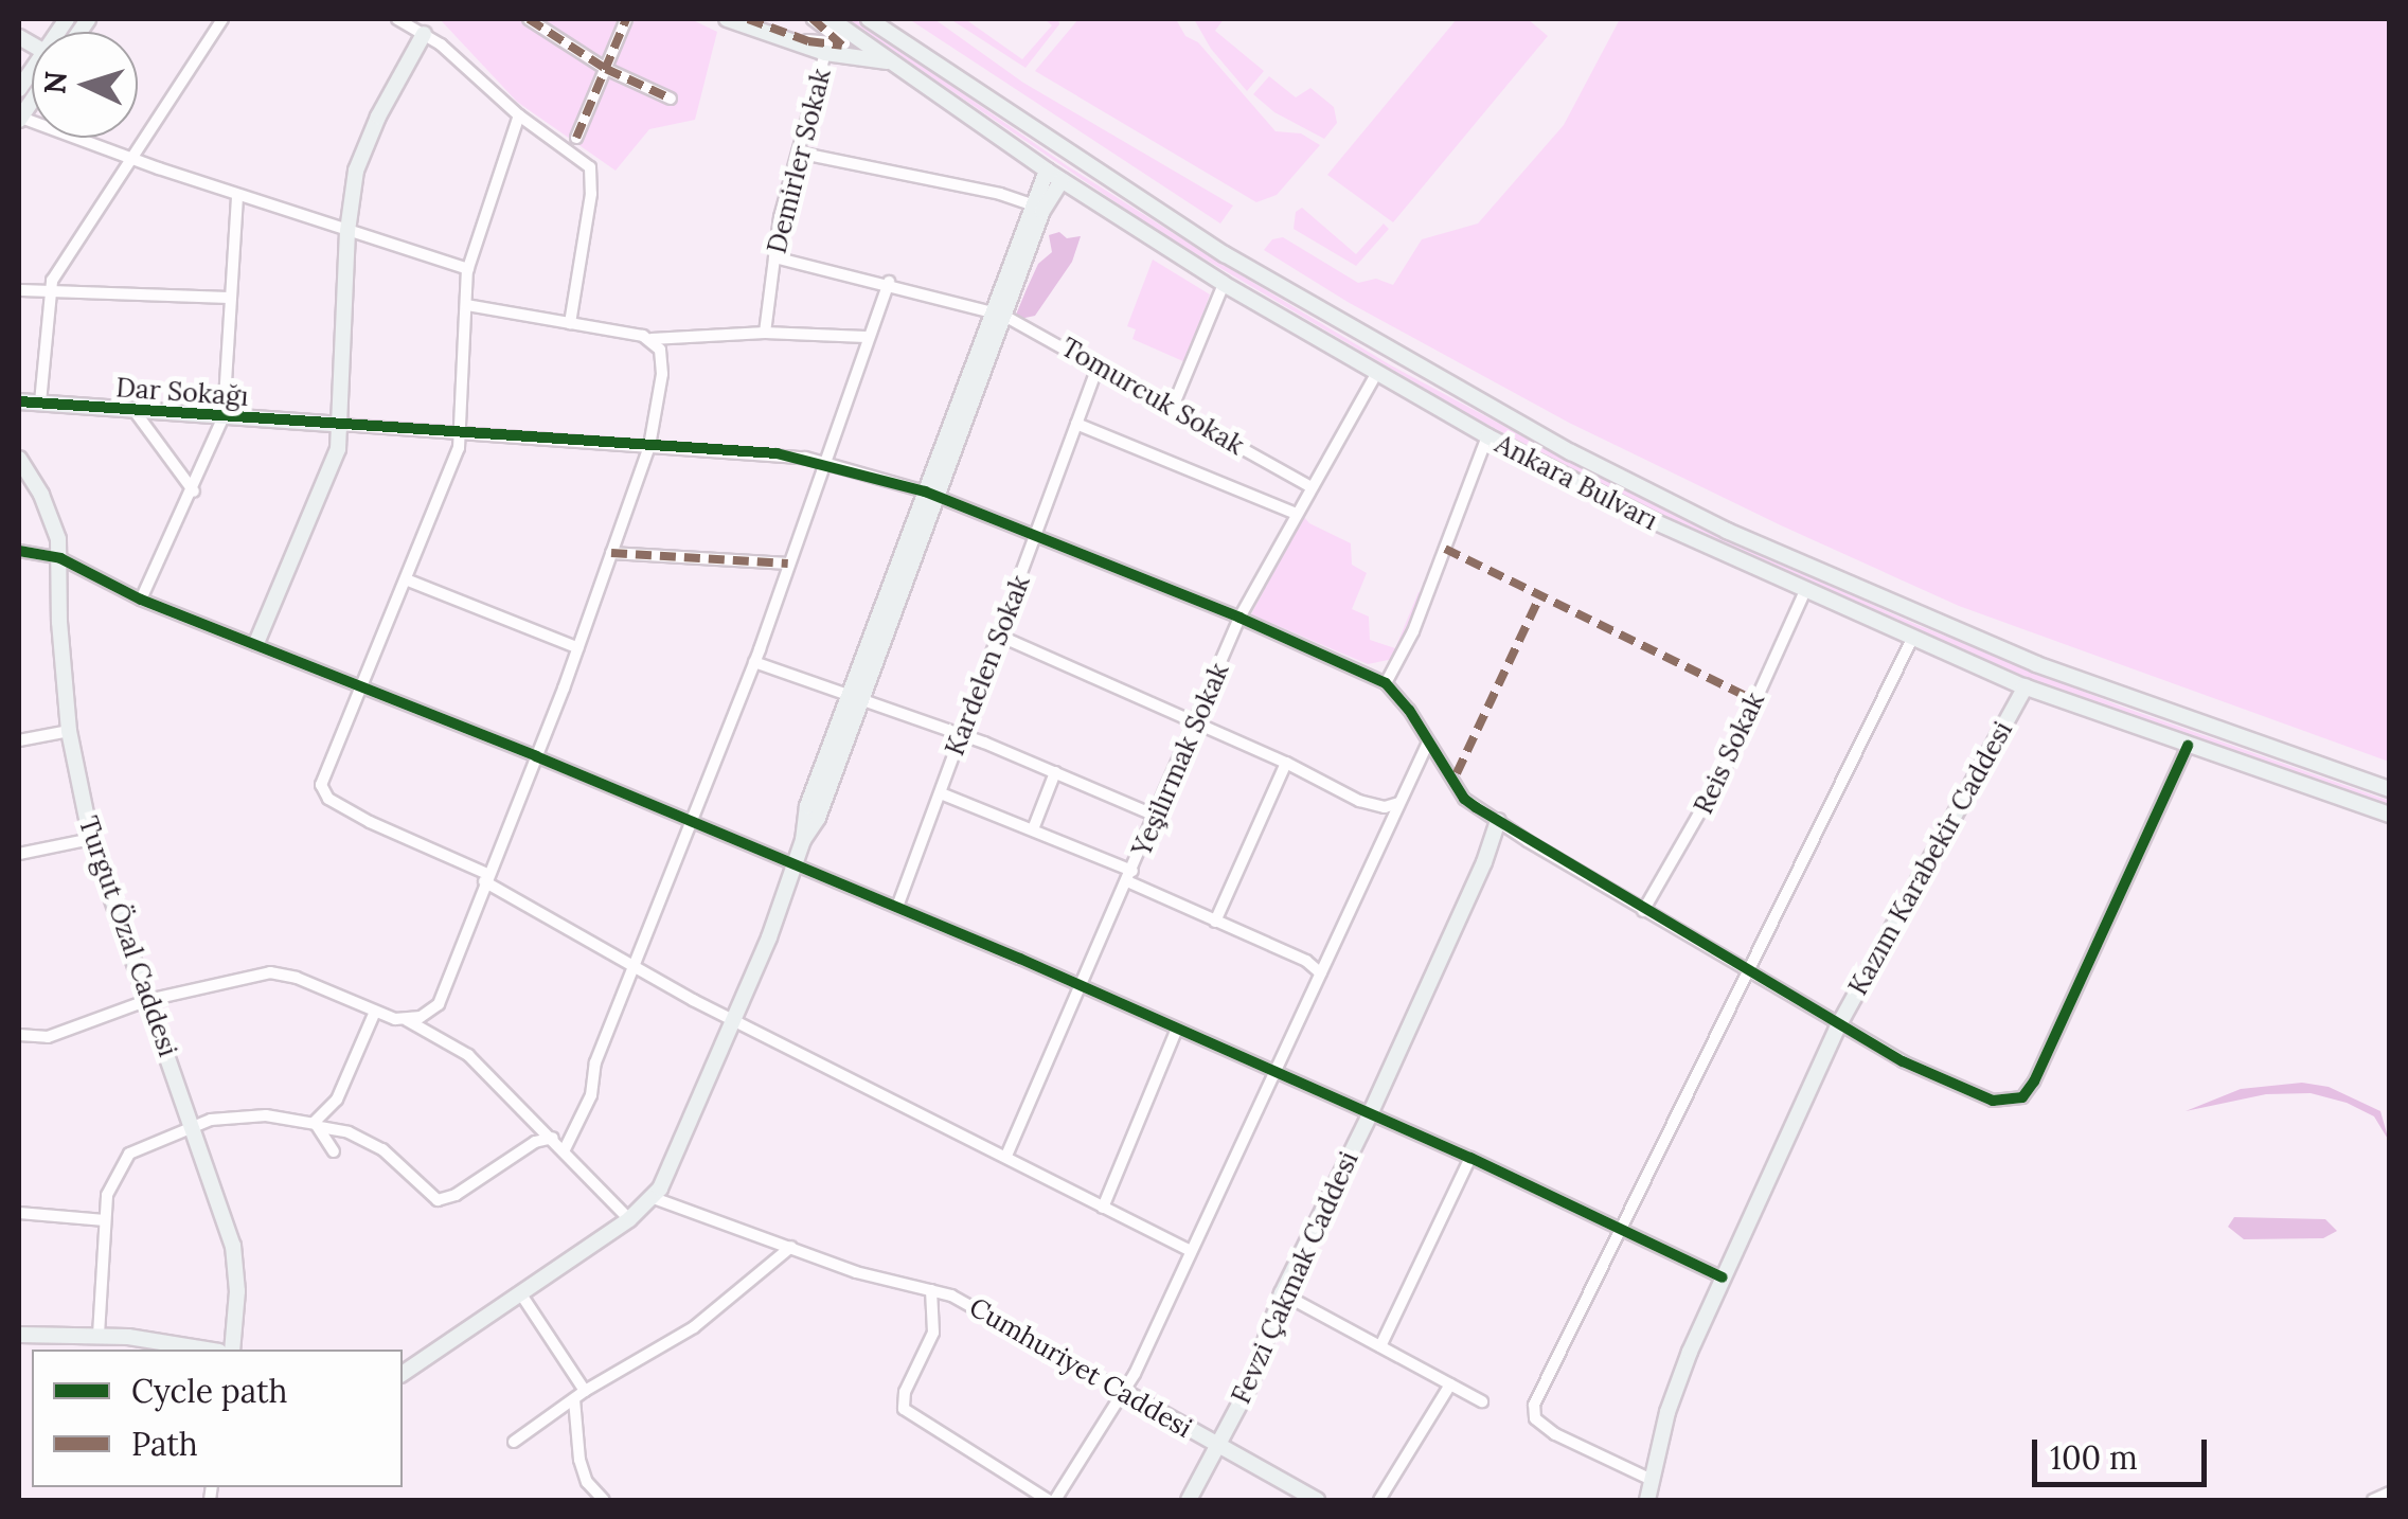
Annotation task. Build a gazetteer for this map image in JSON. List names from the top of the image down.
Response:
{
  "streets": {
    "street": [
      "Demirler Sokak",
      "Dar Sokağı",
      "Tomurcuk Sokak",
      "Ankara Bulvarı",
      "Kardelen Sokak",
      "Reis Sokak",
      "Yeşilırmak Sokak",
      "Kazım Karabekir Caddesi",
      "Turgut Özal Caddesi",
      "Fevzi Çakmak Caddesi",
      "Cumhuriyet Caddesi"
    ]
  },
  "crossings": [
    ["Demirler Sokak", "Tomurcuk Sokak"],
    ["Tomurcuk Sokak", "Kardelen Sokak"],
    ["Tomurcuk Sokak", "Yeşilırmak Sokak"],
    ["Ankara Bulvarı", "Reis Sokak"],
    ["Ankara Bulvarı", "Yeşilırmak Sokak"],
    ["Ankara Bulvarı", "Kazım Karabekir Caddesi"],
    ["Fevzi Çakmak Caddesi", "Cumhuriyet Caddesi"]
  ],
  "legend": ["Cycle path", "Path"],
  "scale_bar": "100 m",
  "north": "left"
}
